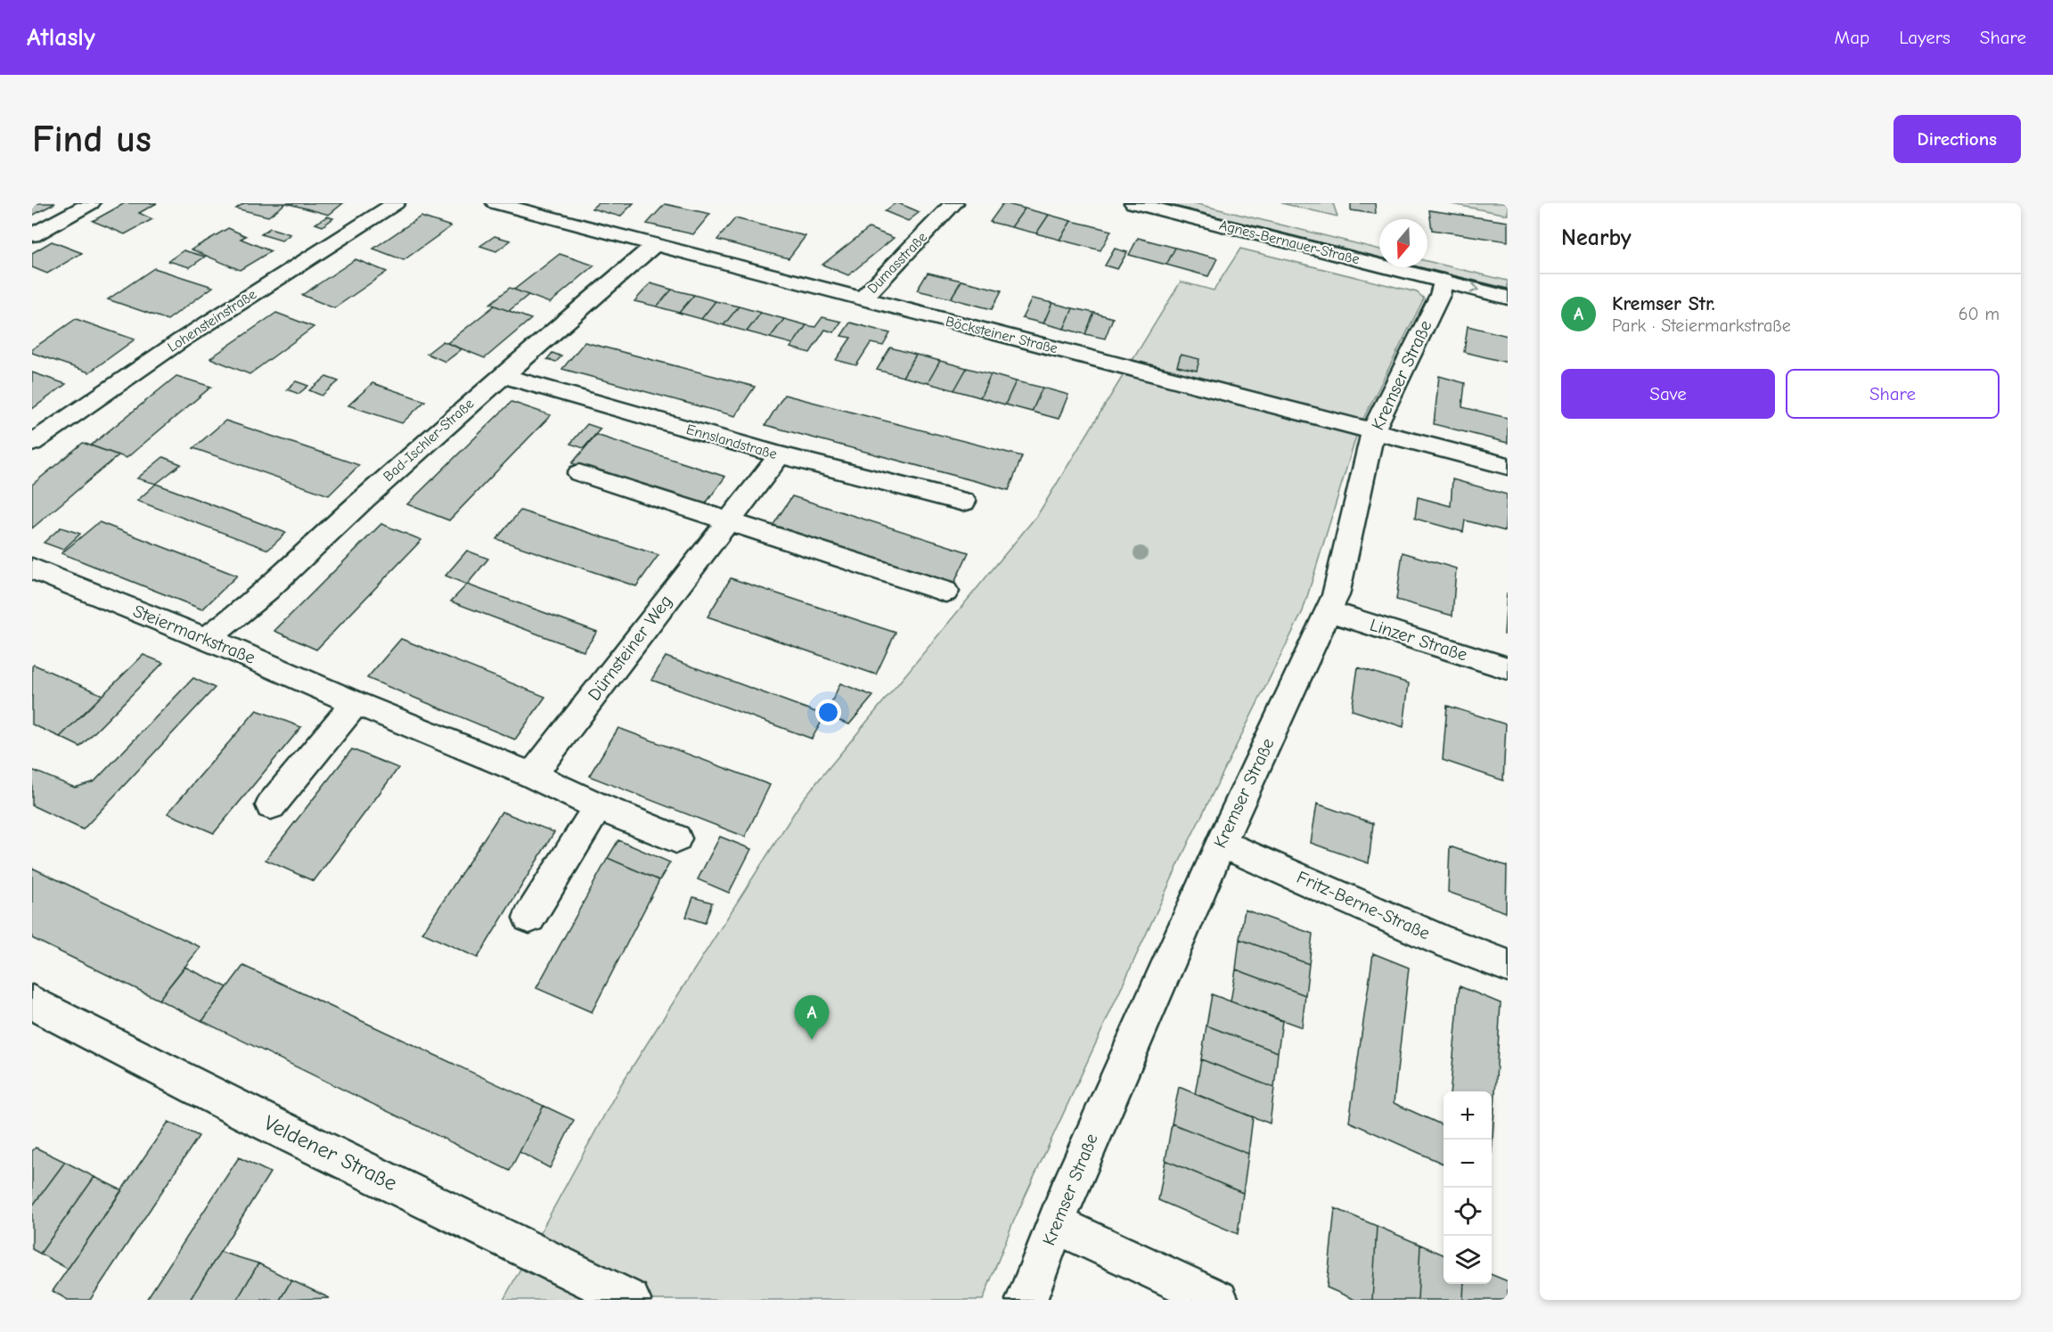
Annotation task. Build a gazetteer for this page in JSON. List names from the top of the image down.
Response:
{
  "streets": {
    "street": [
      "Agnes-Bernauer-Straße",
      "Dumasstraße",
      "Lohensteinstraße",
      "Böcksteiner Straße",
      "Kremser Straße",
      "Bad-Ischler-Straße",
      "Ennslandstraße",
      "Steiermarkstraße",
      "Linzer Straße",
      "Dürnsteiner Weg",
      "Fritz-Berne-Straße",
      "Veldener Straße"
    ]
  },
  "crossings": [
    ["Agnes-Bernauer-Straße", "Kremser Straße"],
    ["Dumasstraße", "Böcksteiner Straße"],
    ["Böcksteiner Straße", "Kremser Straße"],
    ["Böcksteiner Straße", "Bad-Ischler-Straße"],
    ["Kremser Straße", "Linzer Straße"],
    ["Kremser Straße", "Fritz-Berne-Straße"],
    ["Bad-Ischler-Straße", "Ennslandstraße"],
    ["Bad-Ischler-Straße", "Steiermarkstraße"],
    ["Ennslandstraße", "Dürnsteiner Weg"],
    ["Steiermarkstraße", "Dürnsteiner Weg"]
  ],
  "north": "bottom",
  "page": {
    "header": "Atlasly",
    "nav": ["Map", "Layers", "Share"],
    "buttons": [
      "Directions",
      ["Save", "Share"]
    ],
    "title": "Find us",
    "heading": "Nearby",
    "list": [
      {
        "mark": "A",
        "name": "Kremser Str.",
        "note": "Park · Steiermarkstraße",
        "value": "60 m"
      }
    ],
    "pins": "A",
    "map_buttons": ["+", "−"]
  }
}
